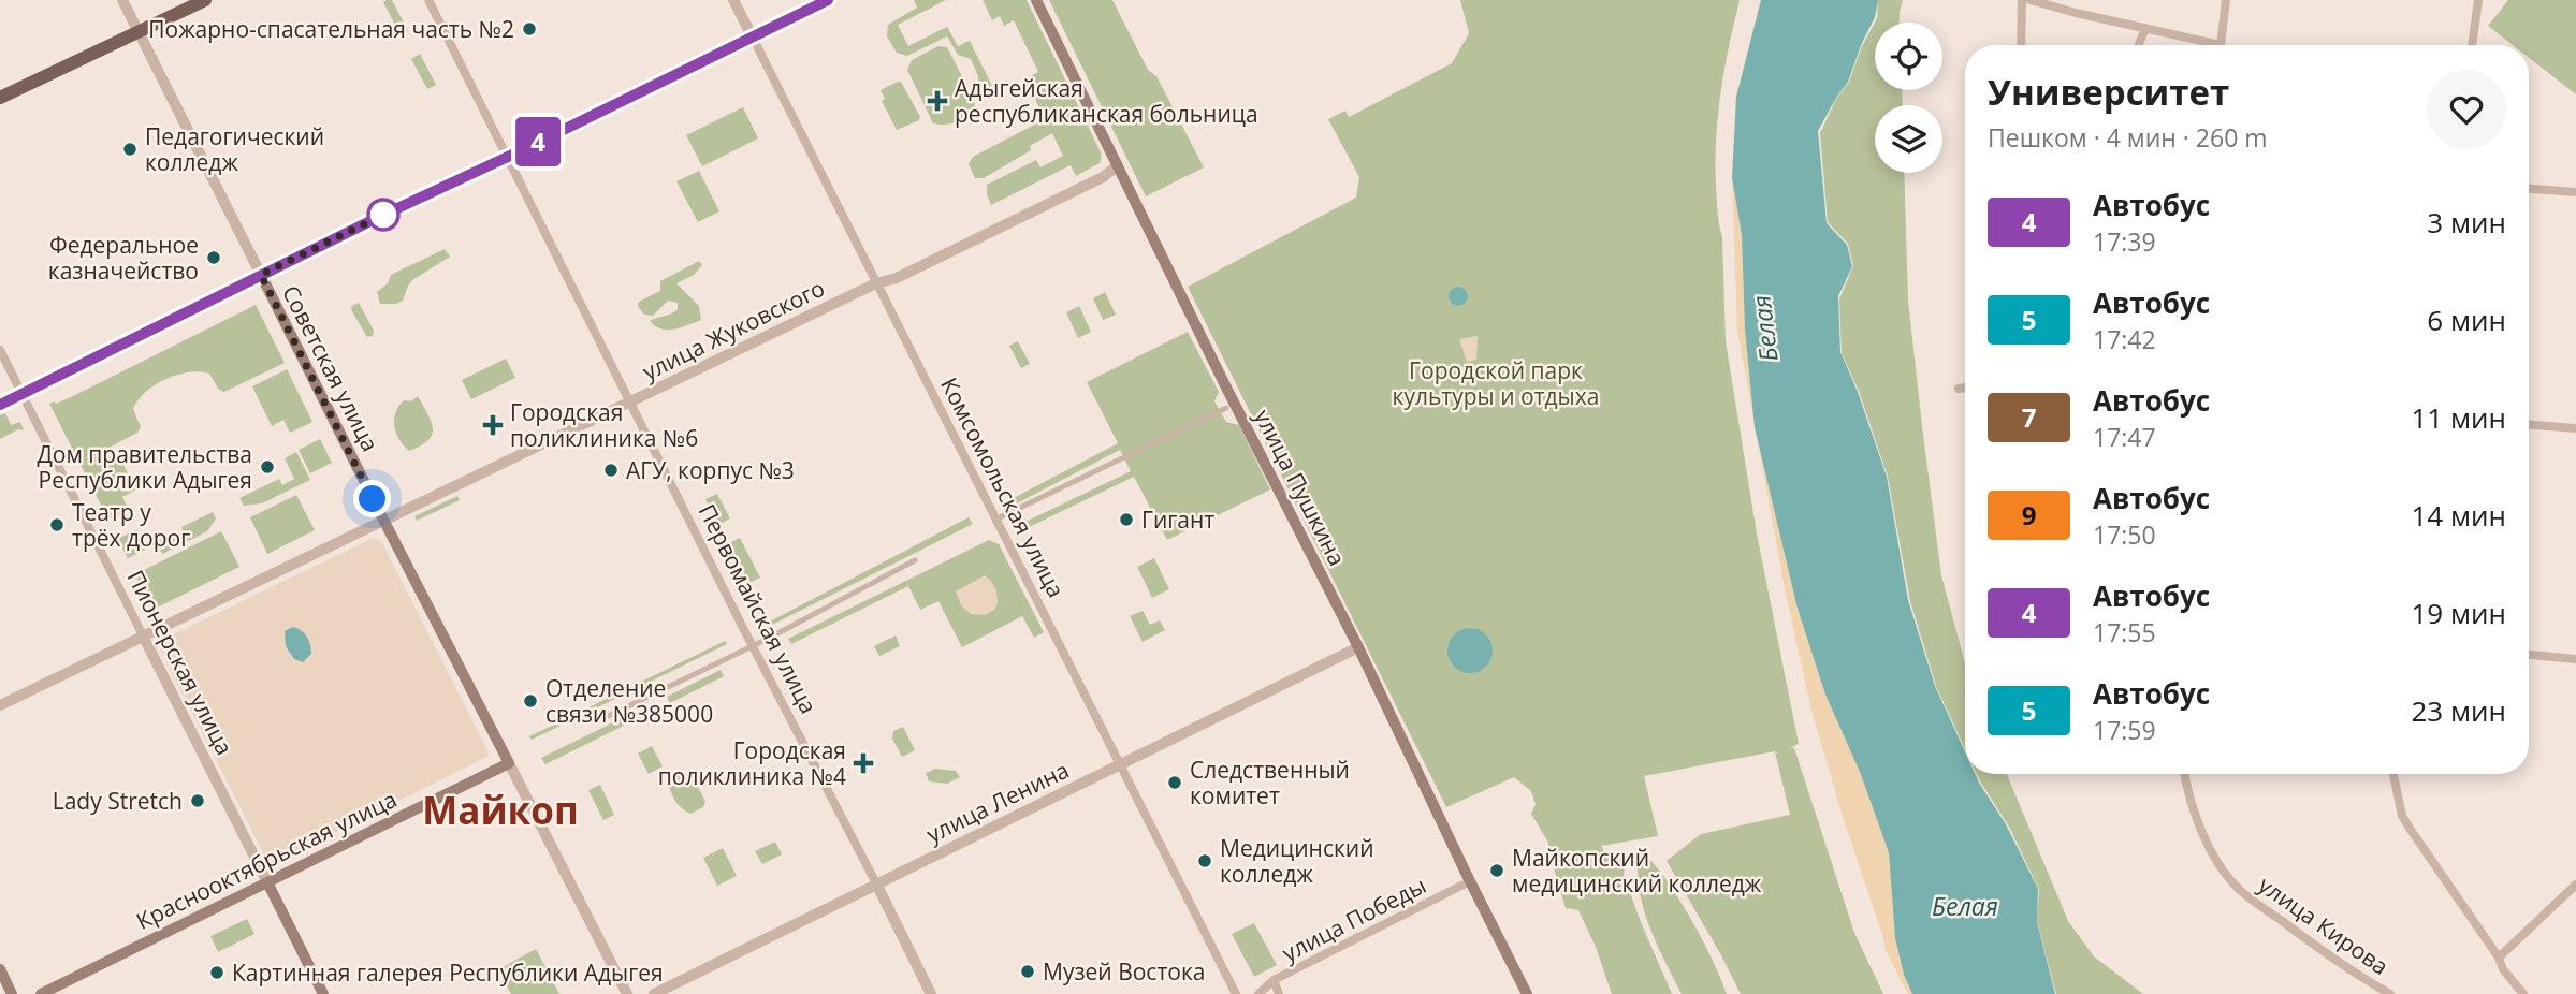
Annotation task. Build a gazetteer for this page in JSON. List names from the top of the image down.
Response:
{
  "streets": {
    "main road": [
      "Советская улица",
      "улица Пушкина",
      "Пионерская улица",
      "Краснооктябрьская улица"
    ],
    "street": [
      "улица Жуковского",
      "Комсомольская улица",
      "Первомайская улица",
      "улица Ленина",
      "улица Победы",
      "улица Кирова"
    ]
  },
  "crossings": [
    ["улица Жуковского", "Советская улица"],
    ["улица Жуковского", "Комсомольская улица"],
    ["улица Жуковского", "улица Пушкина"],
    ["улица Жуковского", "Первомайская улица"],
    ["улица Жуковского", "Пионерская улица"],
    ["Советская улица", "Краснооктябрьская улица"],
    ["Комсомольская улица", "улица Ленина"],
    ["улица Пушкина", "улица Ленина"],
    ["улица Пушкина", "улица Победы"],
    ["Первомайская улица", "улица Ленина"],
    ["Пионерская улица", "Краснооктябрьская улица"]
  ],
  "districts": ["Майкоп"],
  "water": ["Белая"],
  "parks": ["Городской парк культуры и отдыха"],
  "places": {
    "other": [
      "Пожарно-спасательная часть №2",
      "Педагогический колледж",
      "Федеральное казначейство",
      "Дом правительства Республики Адыгея",
      "АГУ, корпус №3",
      "Гигант",
      "Театр у трёх дорог",
      "Отделение связи №385000",
      "Следственный комитет",
      "Lady Stretch",
      "Медицинский колледж",
      "Майкопский медицинский колледж",
      "Музей Востока",
      "Картинная галерея Республики Адыгея"
    ],
    "health": ["Адыгейская республиканская больница", "Городская поликлиника №6", "Городская поликлиника №4"]
  },
  "lines": ["bus line 4"],
  "page": {
    "on_map": "4",
    "heading": ["Университет", "Пешком · 4 мин · 260 m"],
    "list": [
      {
        "mark": "4",
        "name": "Автобус",
        "note": "17:39",
        "value": "3 мин"
      },
      {
        "mark": "5",
        "name": "Автобус",
        "note": "17:42",
        "value": "6 мин"
      },
      {
        "mark": "7",
        "name": "Автобус",
        "note": "17:47",
        "value": "11 мин"
      },
      {
        "mark": "9",
        "name": "Автобус",
        "note": "17:50",
        "value": "14 мин"
      },
      {
        "mark": "4",
        "name": "Автобус",
        "note": "17:55",
        "value": "19 мин"
      },
      {
        "mark": "5",
        "name": "Автобус",
        "note": "17:59",
        "value": "23 мин"
      }
    ]
  }
}
